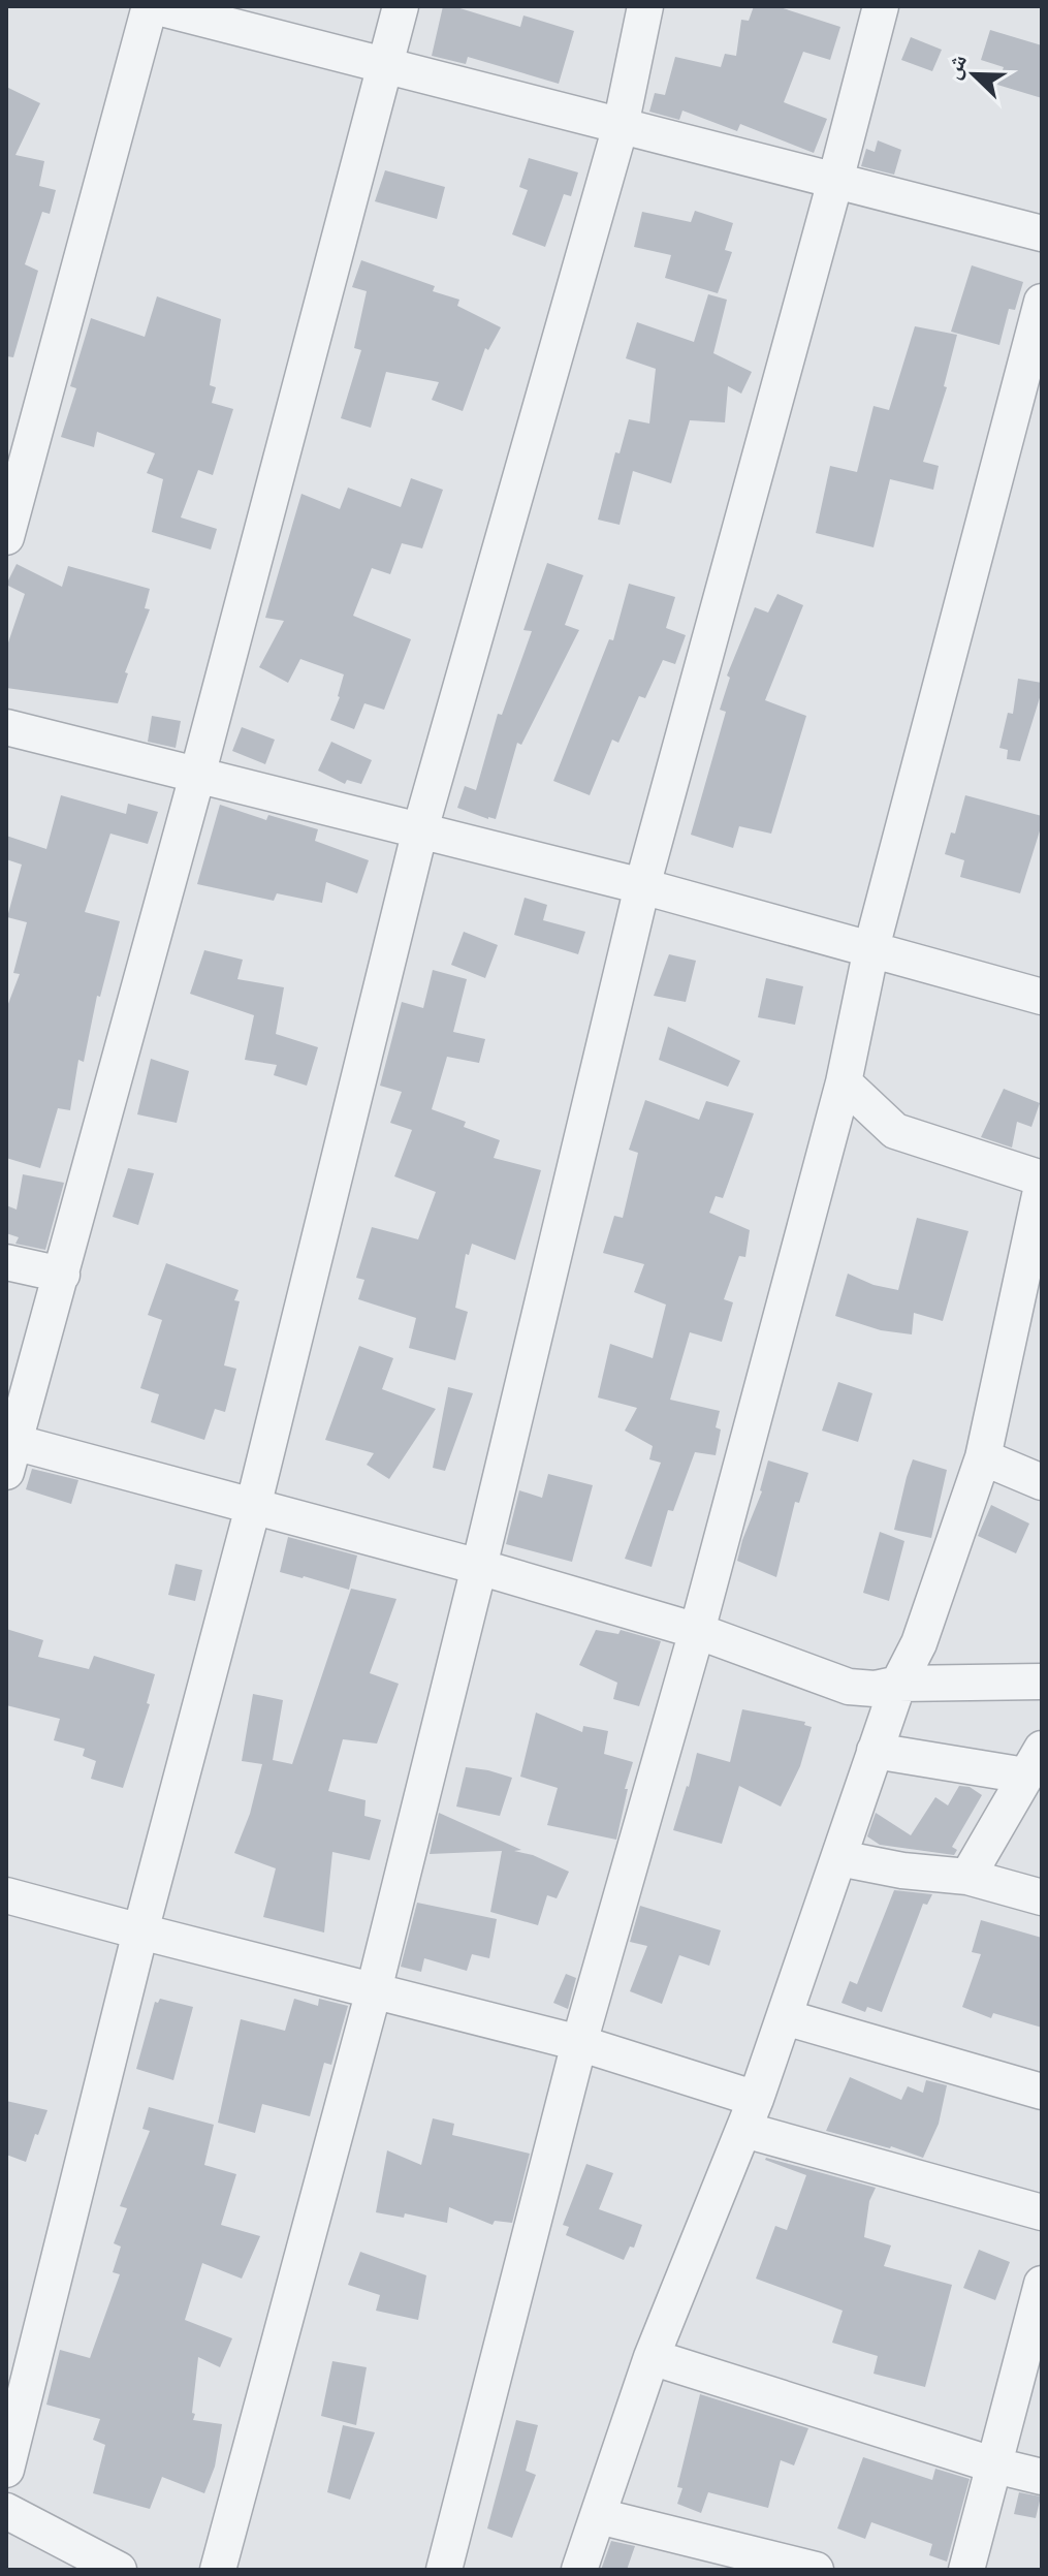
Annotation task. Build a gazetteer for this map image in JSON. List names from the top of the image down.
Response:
{
  "north": "top left"
}
